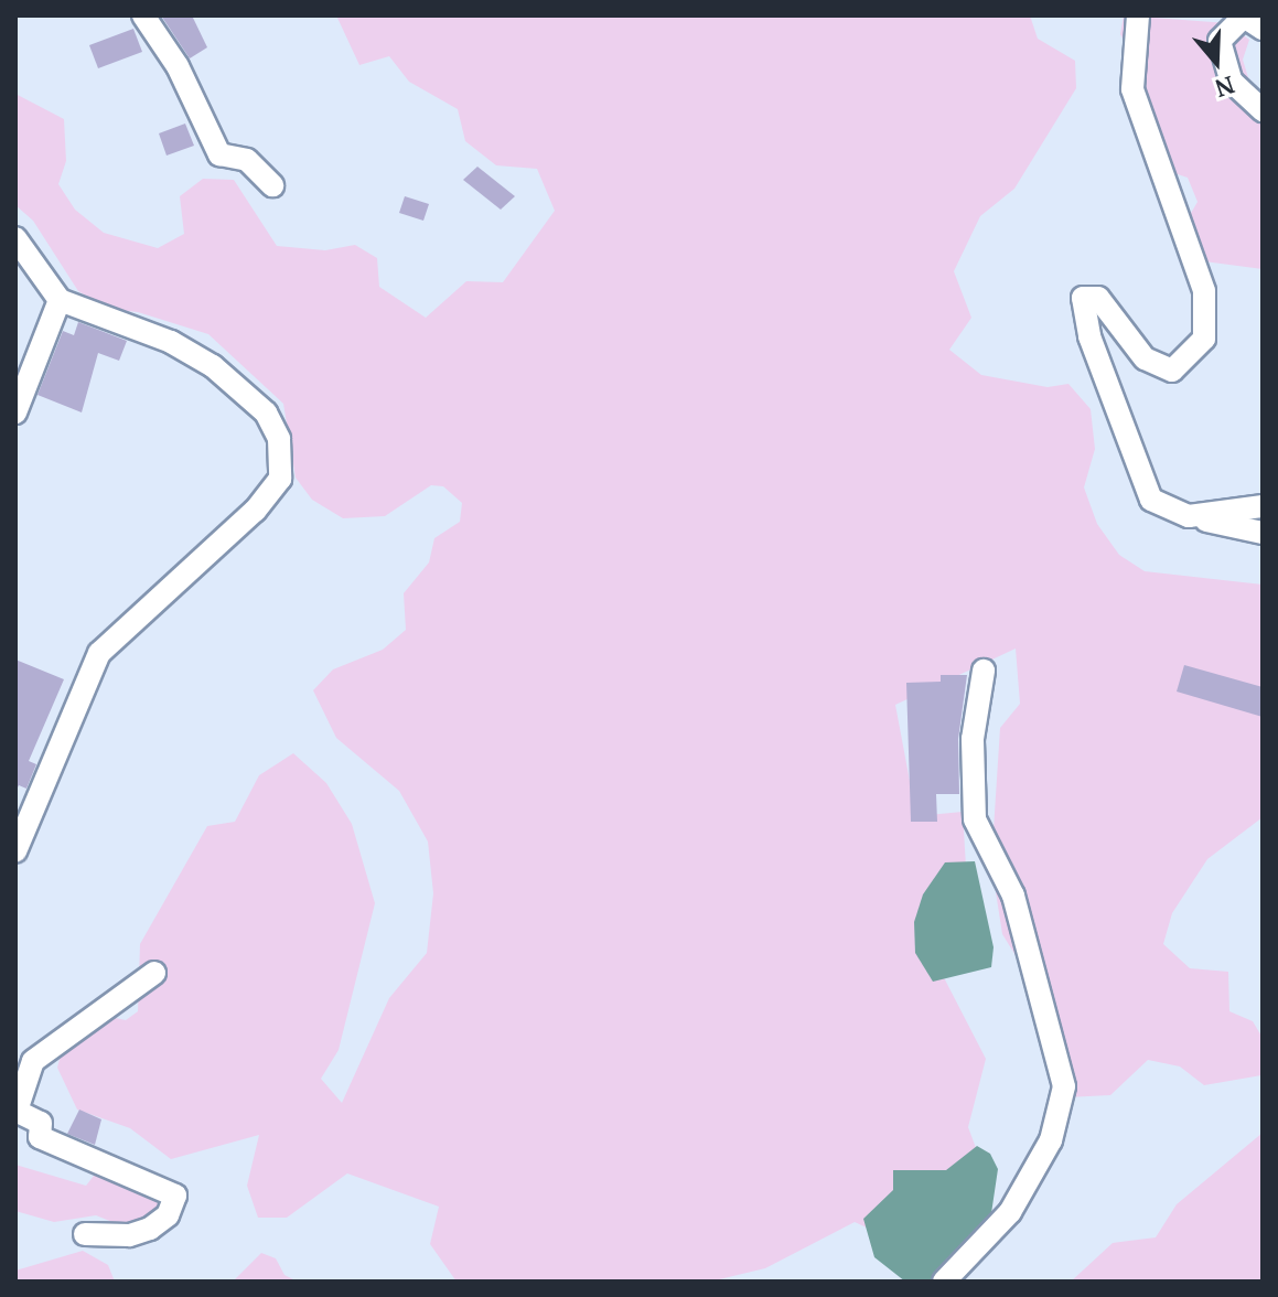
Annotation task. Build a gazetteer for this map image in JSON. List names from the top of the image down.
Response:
{
  "north": "bottom"
}
